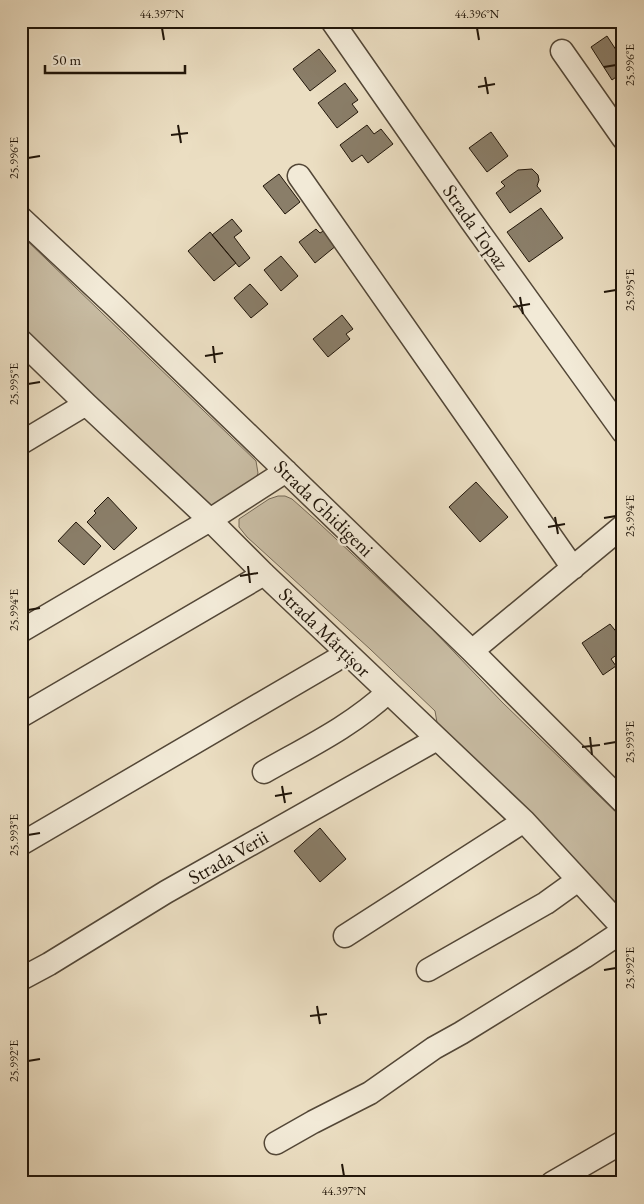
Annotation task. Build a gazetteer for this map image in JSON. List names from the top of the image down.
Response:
{
  "streets": {
    "street": [
      "Strada Topaz",
      "Strada Ghidigeni",
      "Strada Mărțișor",
      "Strada Verii"
    ]
  },
  "crossings": [
    ["Strada Mărțișor", "Strada Verii"]
  ],
  "scale_bar": "50 m",
  "coordinates": [
    "44.397°N",
    "44.396°N",
    "25.996°E",
    "25.995°E",
    "25.994°E",
    "25.993°E",
    "25.992°E"
  ]
}
